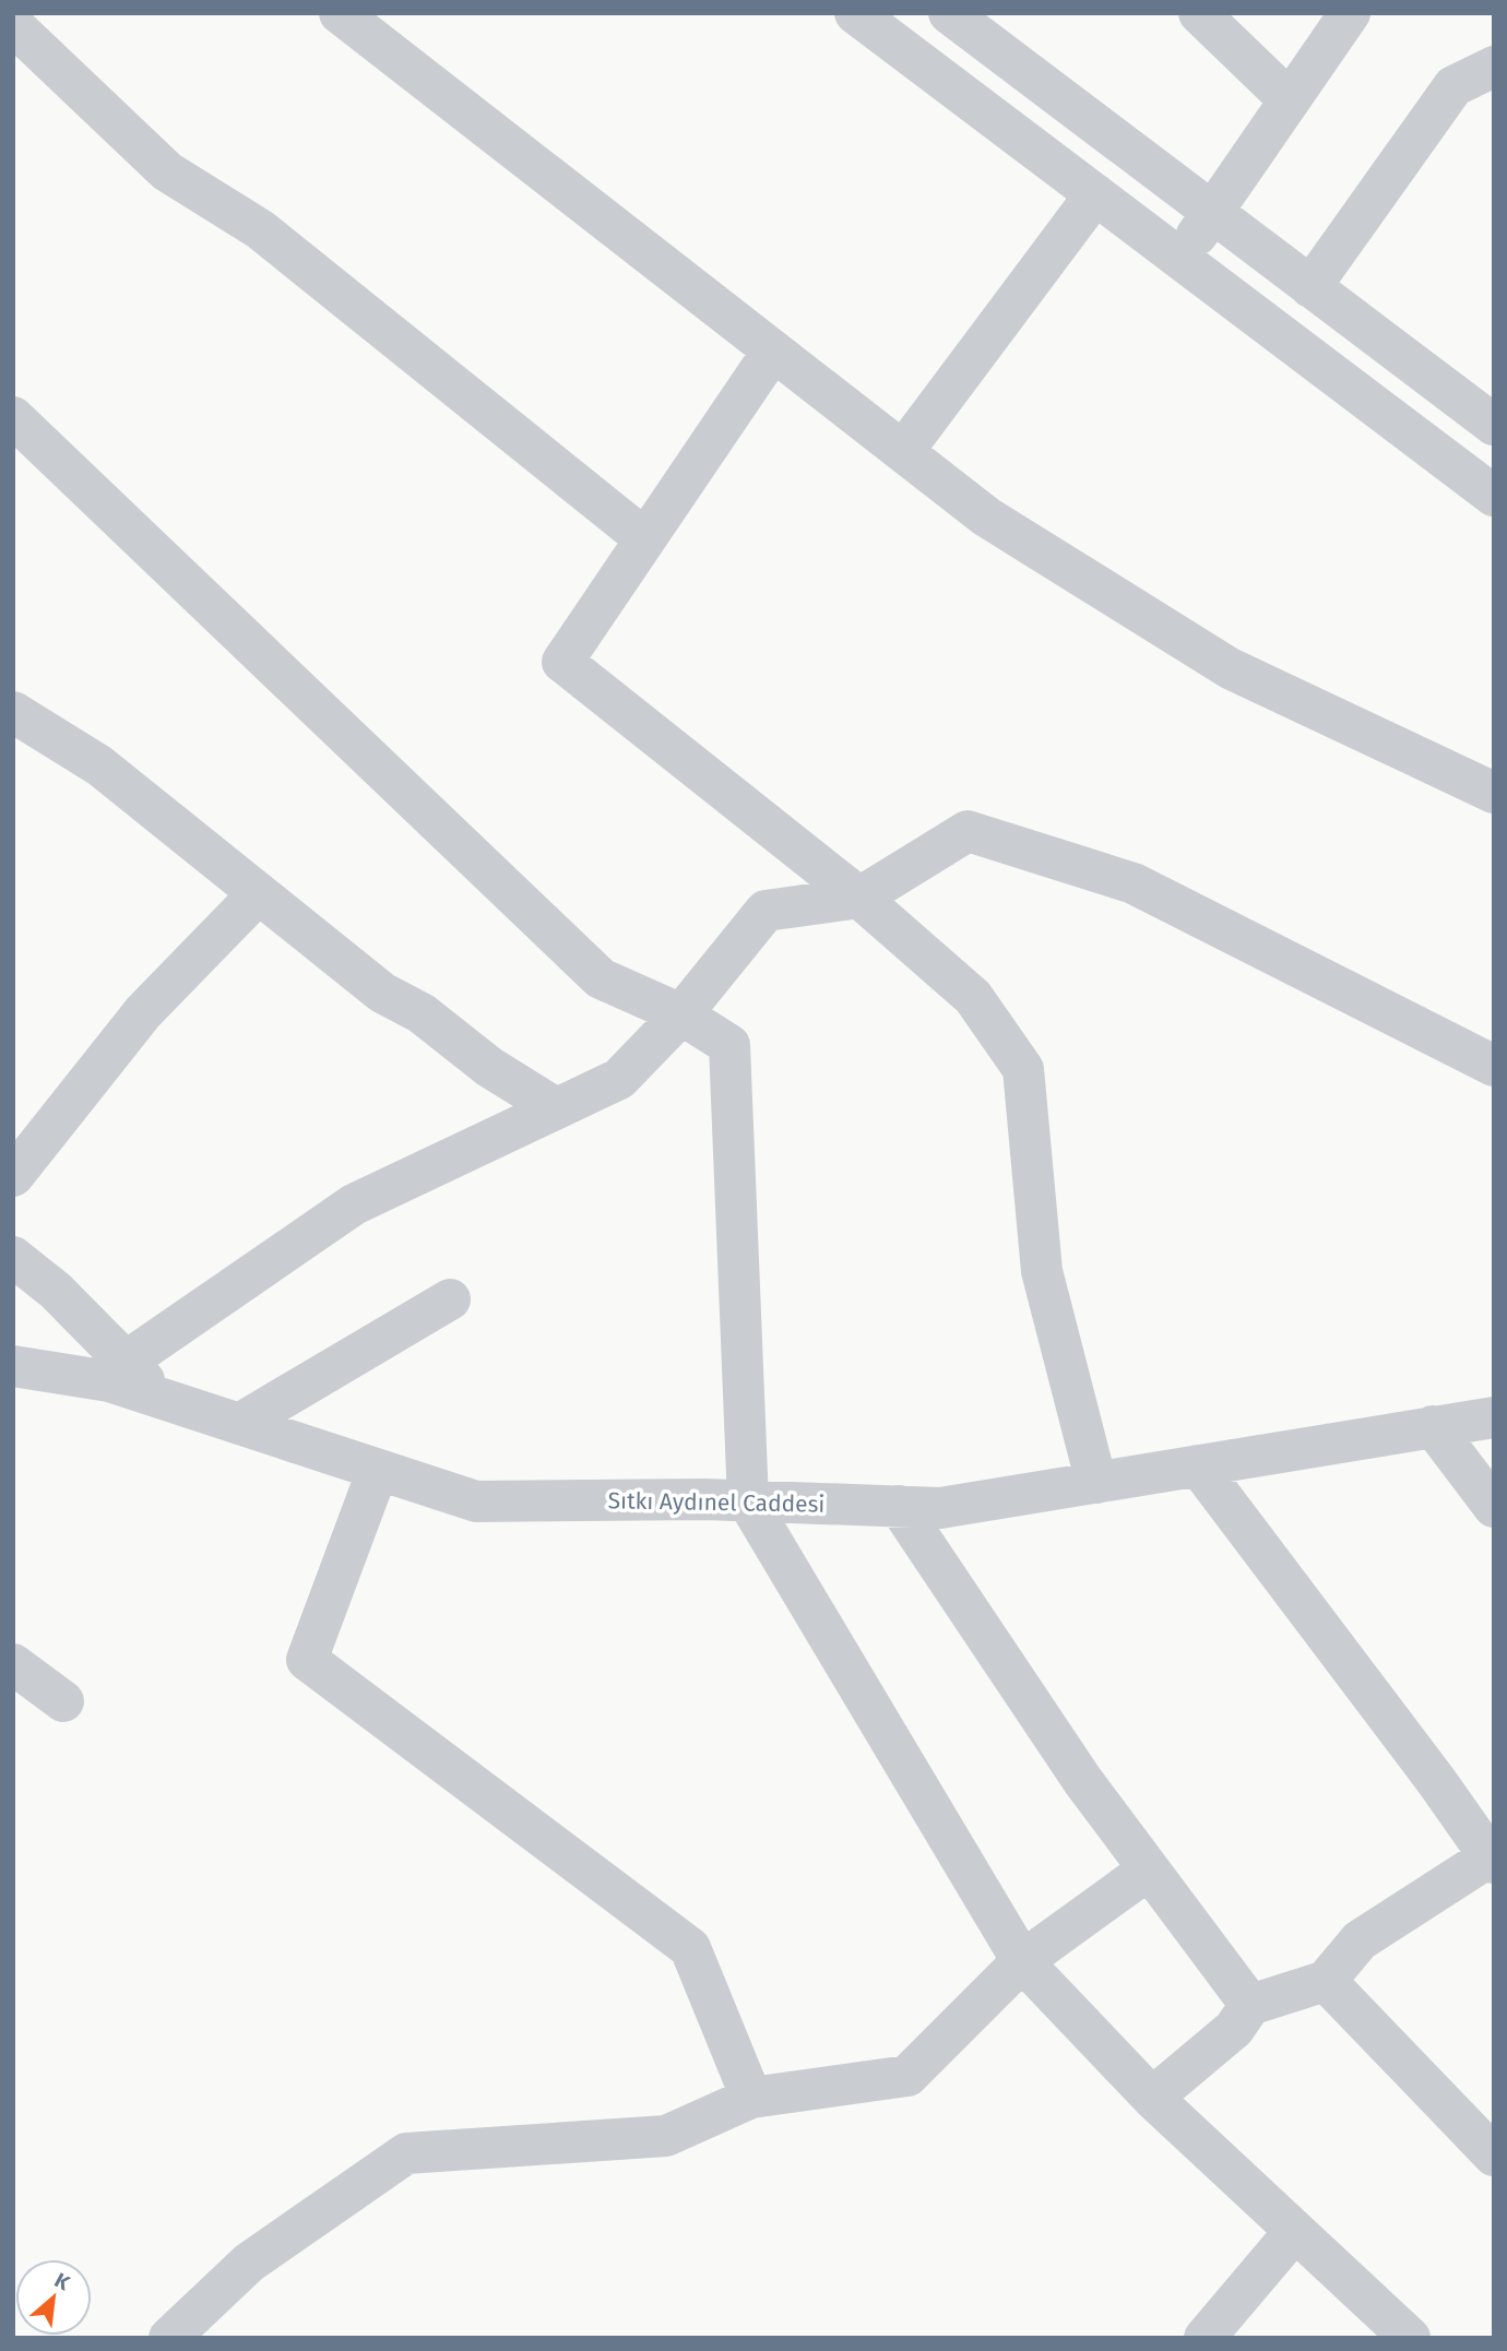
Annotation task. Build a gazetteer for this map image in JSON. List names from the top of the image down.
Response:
{
  "streets": {
    "street": ["Sıtkı Aydınel Caddesi"]
  },
  "north": "top right"
}
